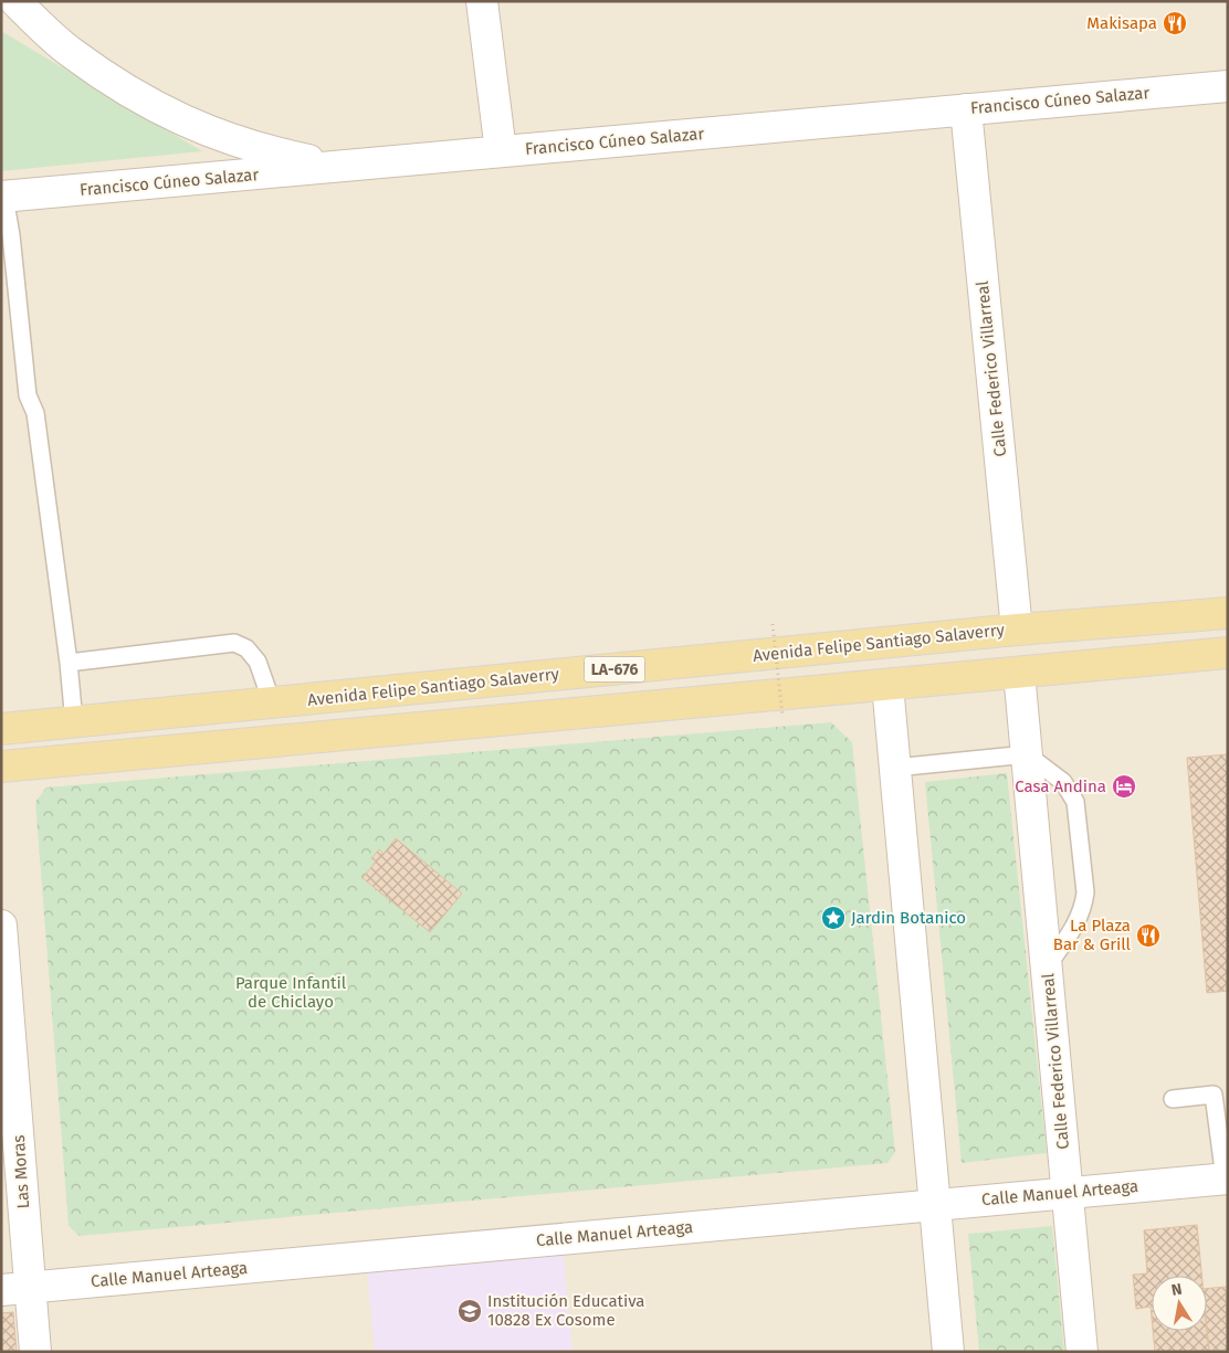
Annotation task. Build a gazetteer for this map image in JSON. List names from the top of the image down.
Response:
{
  "streets": {
    "main road": ["Avenida Felipe Santiago Salaverry", "LA-676"],
    "street": [
      "Francisco Cúneo Salazar",
      "Calle Federico Villarreal",
      "Las Moras",
      "Calle Manuel Arteaga"
    ]
  },
  "crossings": [
    ["Francisco Cúneo Salazar", "Calle Federico Villarreal"],
    ["Calle Federico Villarreal", "Avenida Felipe Santiago Salaverry"],
    ["Calle Federico Villarreal", "LA-676"],
    ["Calle Federico Villarreal", "Calle Manuel Arteaga"],
    ["Las Moras", "Calle Manuel Arteaga"]
  ],
  "parks": ["Parque Infantil de Chiclayo"],
  "places": {
    "restaurant": ["Makisapa", "La Plaza Bar & Grill"],
    "hotel": ["Casa Andina"],
    "place": ["Jardin Botanico"],
    "school or university": ["Institución Educativa 10828 Ex Cosome"]
  },
  "north": "top"
}
